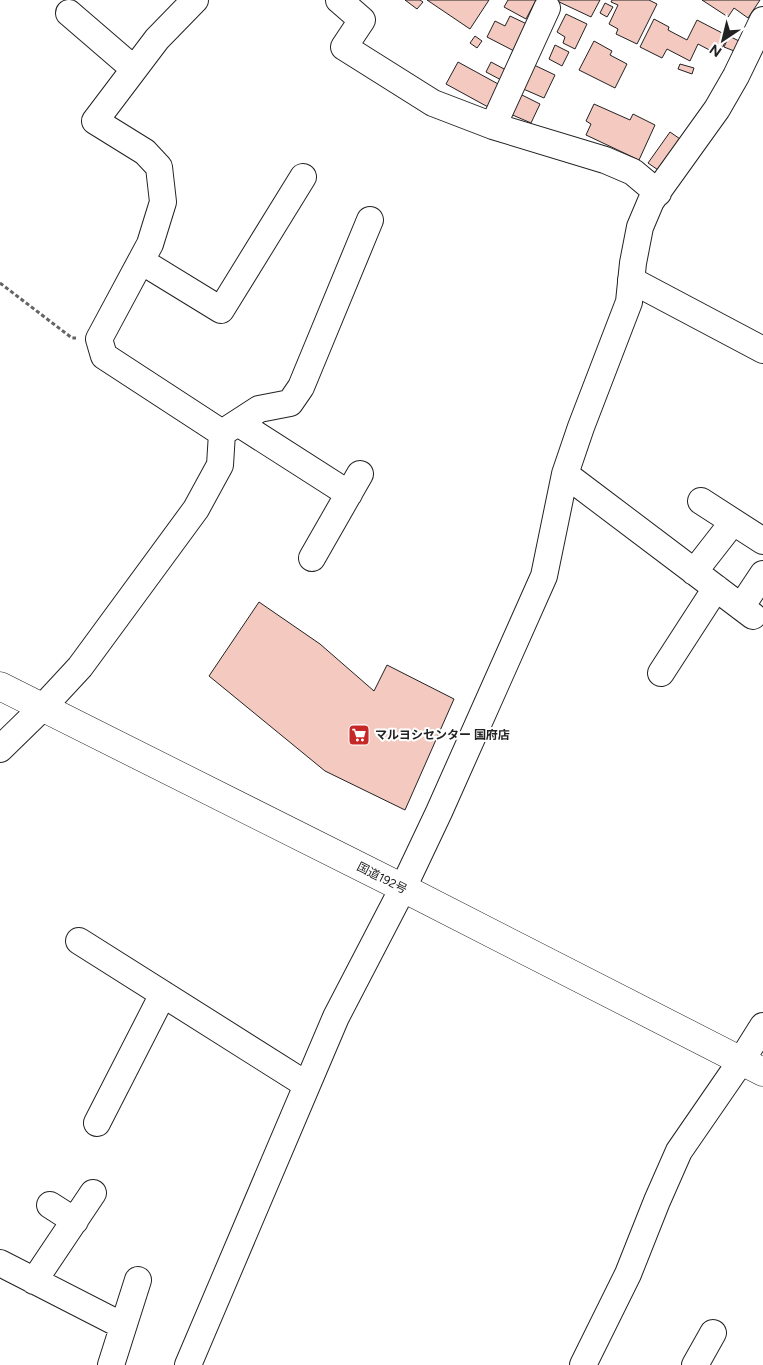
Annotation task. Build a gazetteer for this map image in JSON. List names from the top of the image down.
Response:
{
  "streets": {
    "highway": ["国道192号"]
  },
  "places": {
    "supermarket": ["マルヨシセンター 国府店"]
  },
  "north": "bottom left"
}
